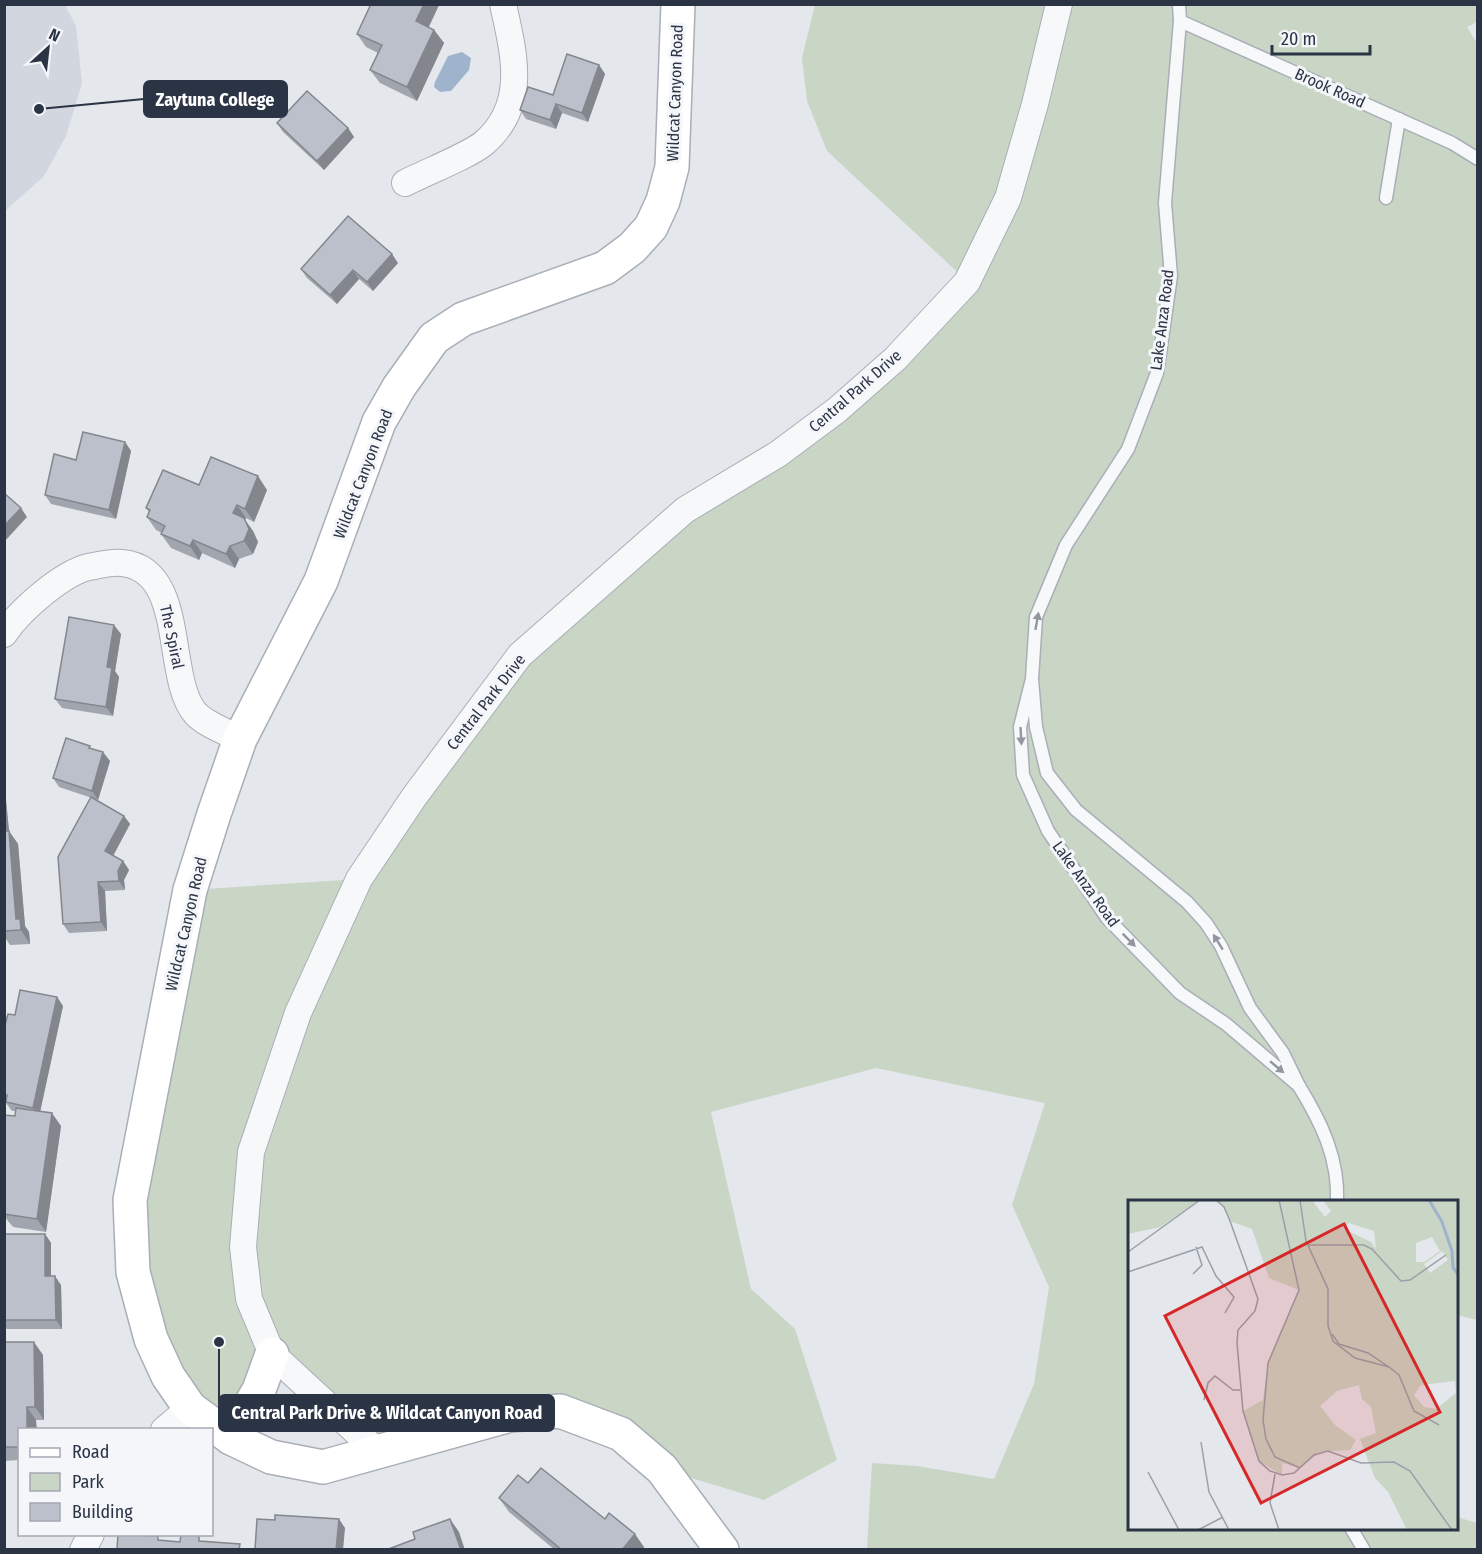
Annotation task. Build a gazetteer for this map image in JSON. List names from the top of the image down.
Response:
{
  "streets": {
    "street": ["Wildcat Canyon Road", "Central Park Drive", "The Spiral"],
    "lane": ["Brook Road", "Lake Anza Road"]
  },
  "crossings": [
    ["Brook Road", "Lake Anza Road"],
    ["Wildcat Canyon Road", "Central Park Drive"],
    ["Wildcat Canyon Road", "The Spiral"]
  ],
  "places": ["Zaytuna College", "Central Park Drive & Wildcat Canyon Road"],
  "legend": ["Road", "Park", "Building"],
  "scale_bar": "20 m",
  "north": "top right"
}
